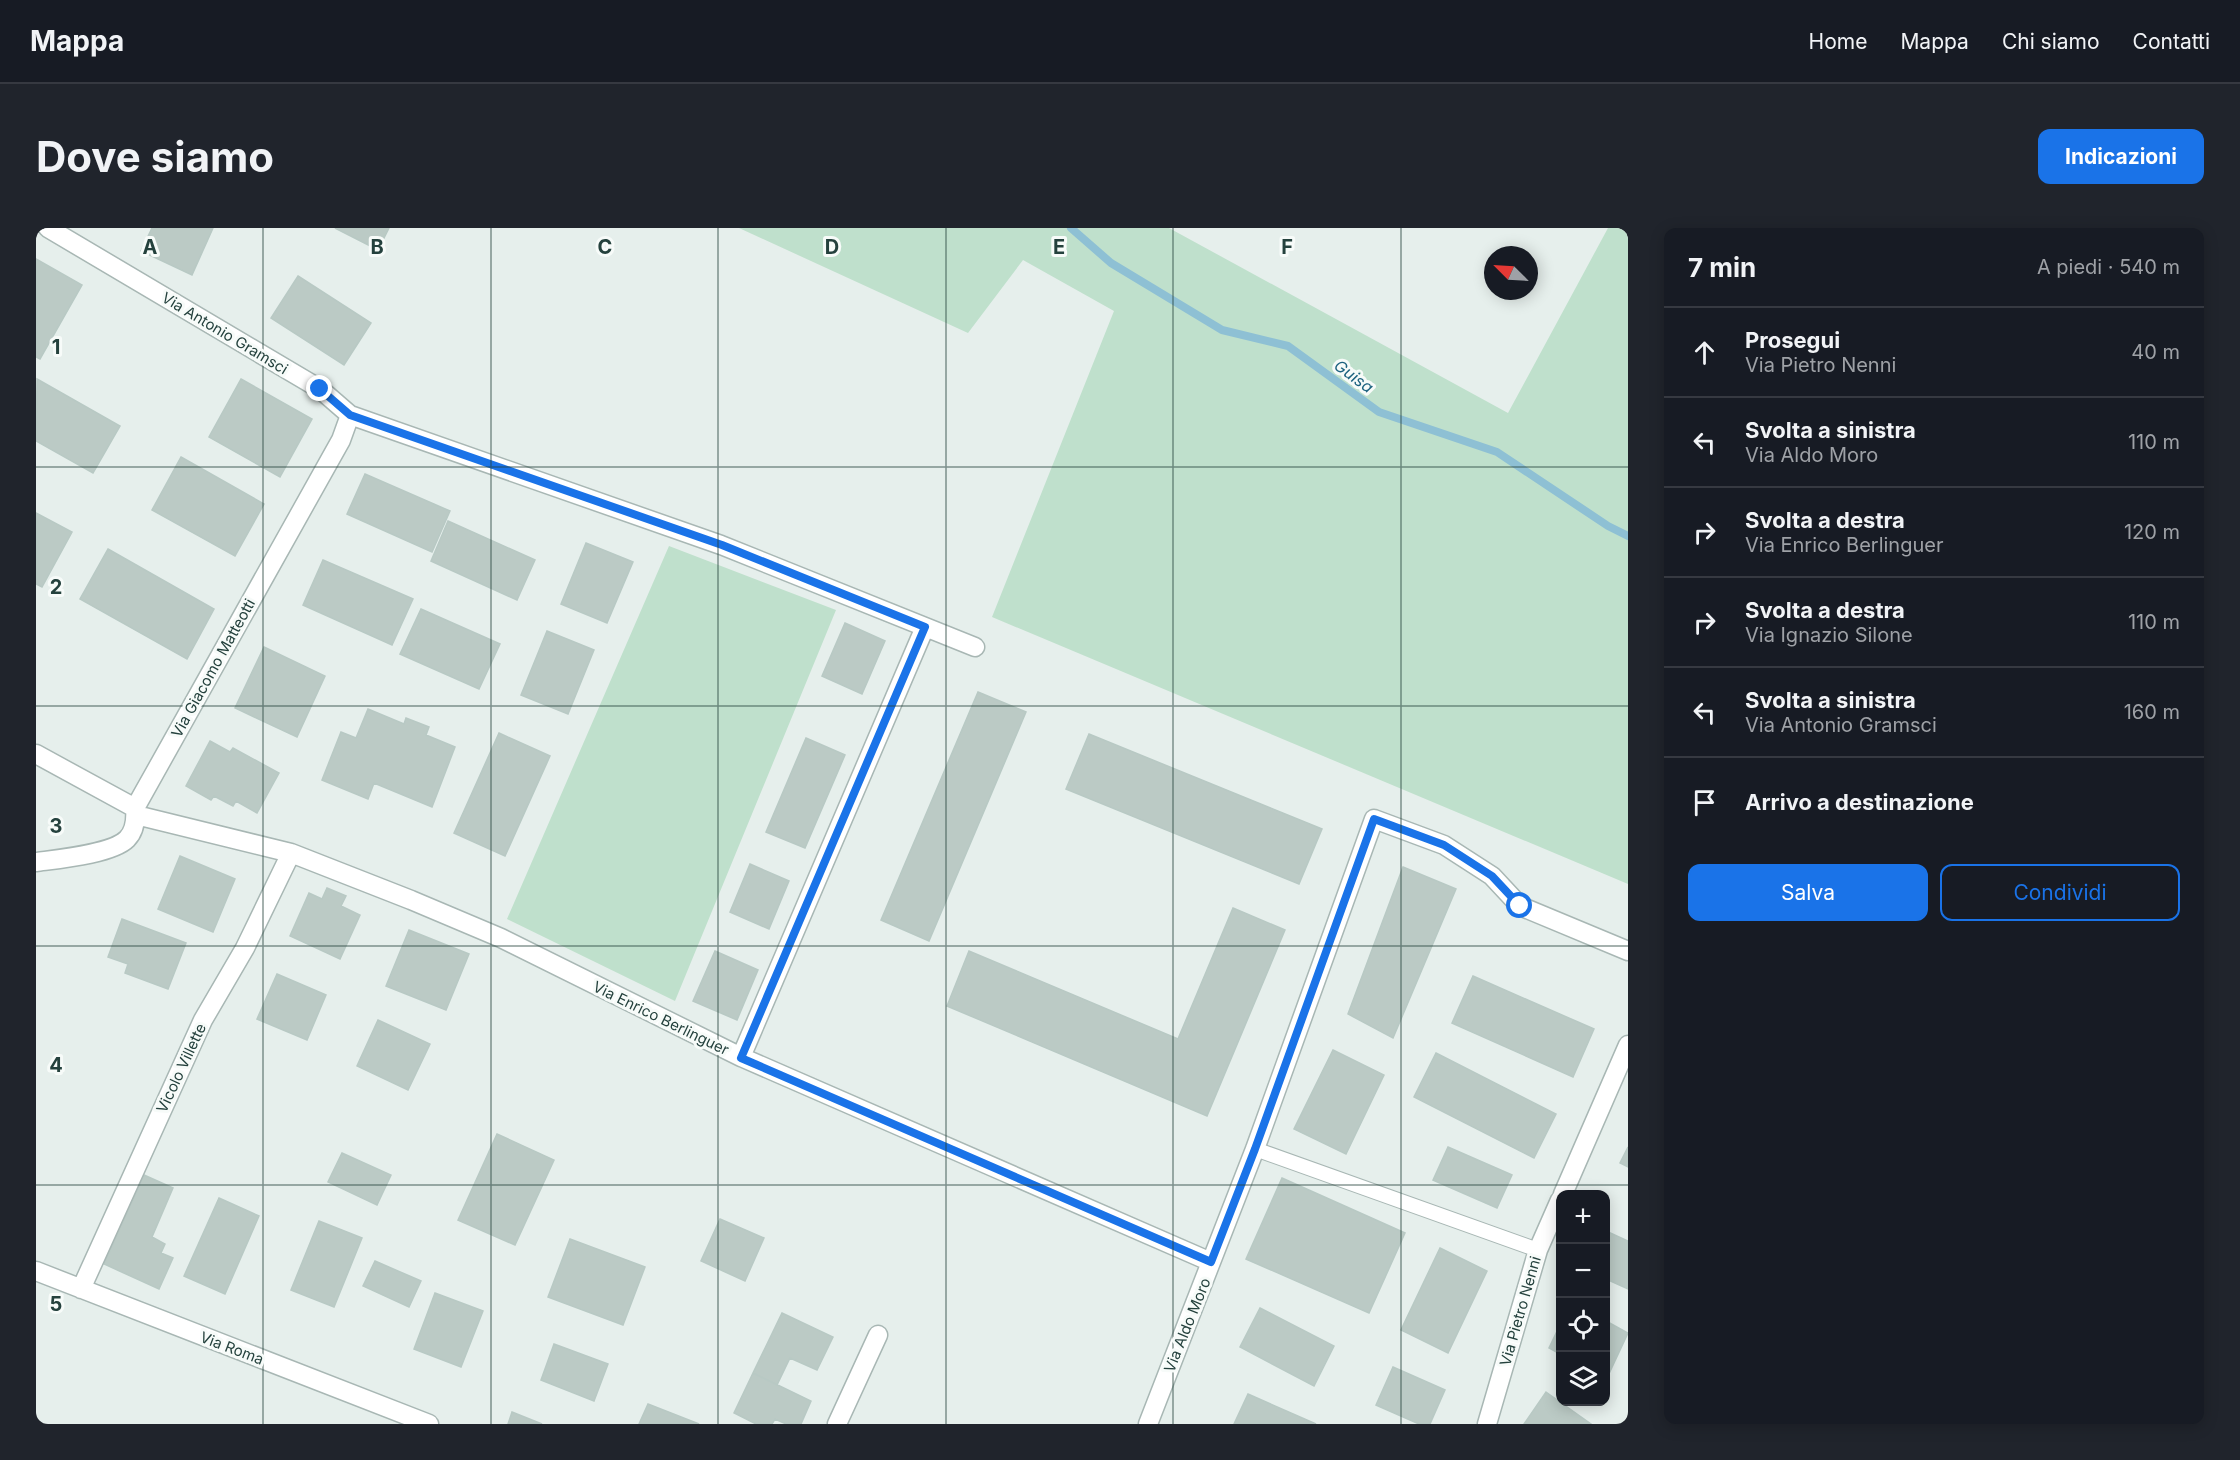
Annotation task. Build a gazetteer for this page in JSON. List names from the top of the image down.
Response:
{
  "streets": {
    "street": [
      "Via Antonio Gramsci",
      "Via Giacomo Matteotti",
      "Via Enrico Berlinguer",
      "Vicolo Villette",
      "Via Pietro Nenni",
      "Via Aldo Moro",
      "Via Roma"
    ]
  },
  "crossings": [
    ["Via Antonio Gramsci", "Via Giacomo Matteotti"],
    ["Via Giacomo Matteotti", "Via Enrico Berlinguer"],
    ["Via Enrico Berlinguer", "Vicolo Villette"],
    ["Via Enrico Berlinguer", "Via Aldo Moro"],
    ["Vicolo Villette", "Via Roma"]
  ],
  "water": ["Guisa"],
  "north": "top left",
  "page": {
    "header": "Mappa",
    "nav": [
      "Home",
      "Mappa",
      "Chi siamo",
      "Contatti"
    ],
    "buttons": [
      "Indicazioni",
      ["Salva", "Condividi"]
    ],
    "title": "Dove siamo",
    "heading": ["7 min", "A piedi · 540 m"],
    "list": [
      ["Prosegui", "Via Pietro Nenni", "40 m"],
      ["Svolta a sinistra", "Via Aldo Moro", "110 m"],
      ["Svolta a destra", "Via Enrico Berlinguer", "120 m"],
      ["Svolta a destra", "Via Ignazio Silone", "110 m"],
      ["Svolta a sinistra", "Via Antonio Gramsci", "160 m"],
      "Arrivo a destinazione"
    ],
    "map_buttons": ["+", "−"]
  },
  "grid": {
    "columns": [
      "A",
      "B",
      "C",
      "D",
      "E",
      "F"
    ],
    "rows": [
      "1",
      "2",
      "3",
      "4",
      "5"
    ]
  }
}
